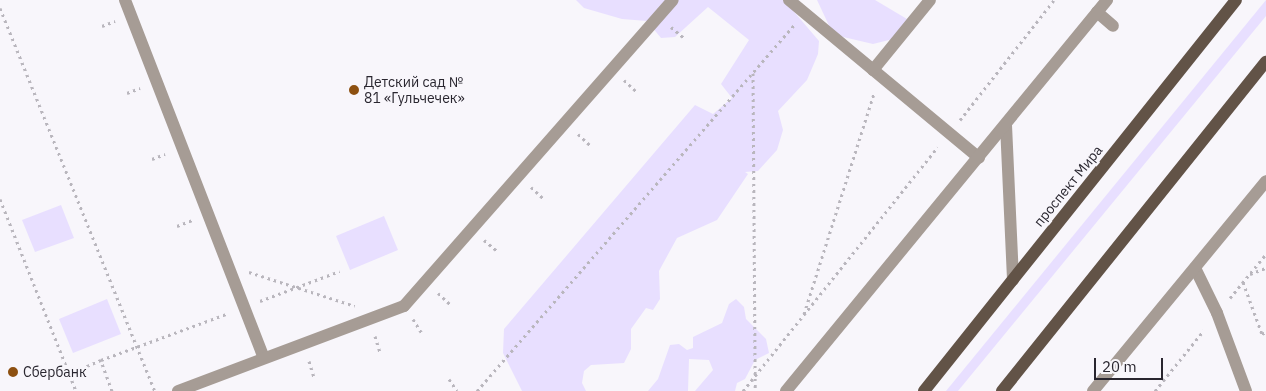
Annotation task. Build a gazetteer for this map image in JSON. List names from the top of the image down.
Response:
{
  "streets": {
    "main road": ["проспект Мира"]
  },
  "places": ["Детский сад № 81 «Гульчечек»", "Сбербанк"],
  "scale_bar": "20 m"
}
